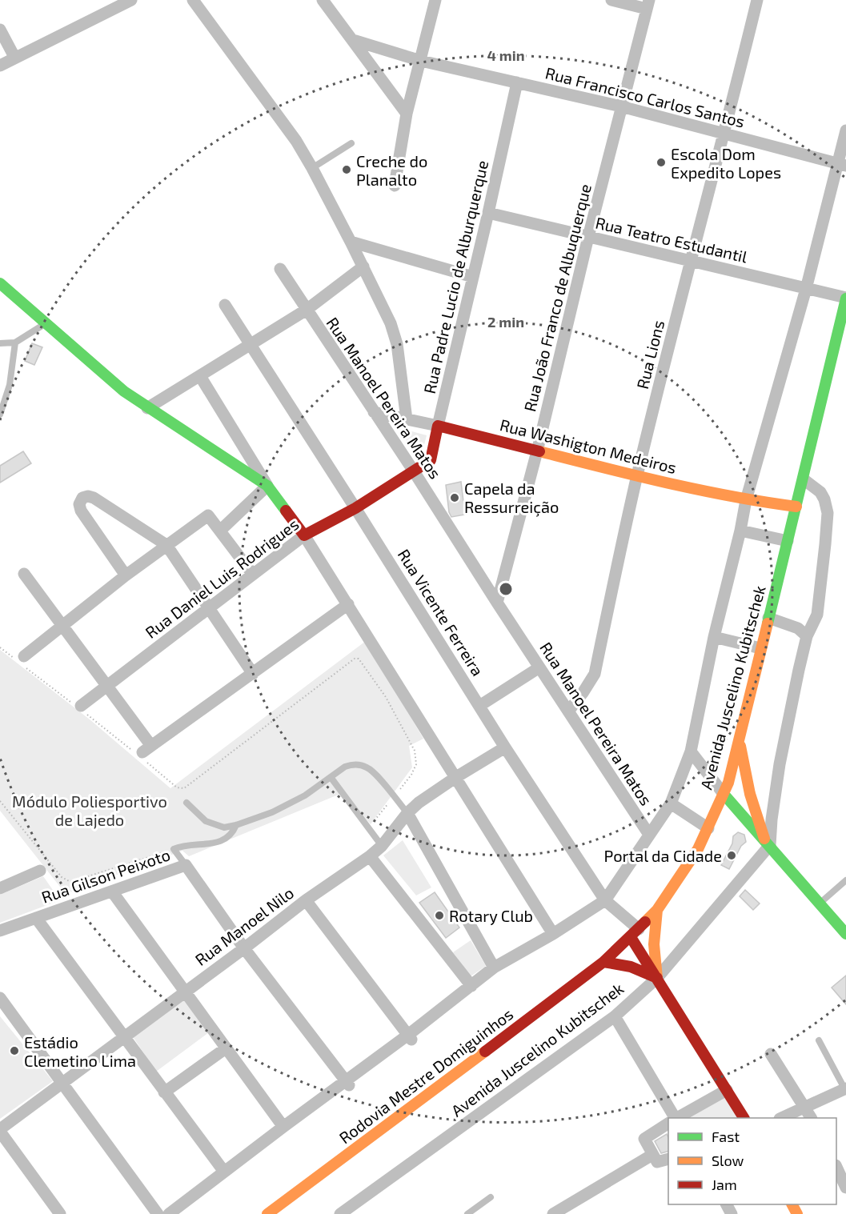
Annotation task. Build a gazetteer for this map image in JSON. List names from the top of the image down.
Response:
{
  "streets": {
    "street": [
      "Rua Francisco Carlos Santos",
      "Rua Teatro Estudantil",
      "Rua Padre Lucio de Alburquerque",
      "Rua João Franco de Albuquerque",
      "Rua Lions",
      "Rua Manoel Pereira Matos",
      "Rua Washigton Medeiros",
      "Rua Daniel Luis Rodrigues",
      "Rua Vicente Ferreira",
      "Avenida Juscelino Kubitschek",
      "Rua Gilson Peixoto",
      "Rua Manoel Nilo",
      "Rodovia Mestre Domiguinhos"
    ]
  },
  "crossings": [
    ["Rua Francisco Carlos Santos", "Rua Padre Lucio de Alburquerque"],
    ["Rua Francisco Carlos Santos", "Rua João Franco de Albuquerque"],
    ["Rua Francisco Carlos Santos", "Rua Lions"],
    ["Rua Teatro Estudantil", "Rua Padre Lucio de Alburquerque"],
    ["Rua Teatro Estudantil", "Rua João Franco de Albuquerque"],
    ["Rua Teatro Estudantil", "Rua Lions"],
    ["Rua Teatro Estudantil", "Avenida Juscelino Kubitschek"],
    ["Rua Padre Lucio de Alburquerque", "Rua Manoel Pereira Matos"],
    ["Rua Padre Lucio de Alburquerque", "Rua Washigton Medeiros"],
    ["Rua Padre Lucio de Alburquerque", "Rua Daniel Luis Rodrigues"],
    ["Rua João Franco de Albuquerque", "Rua Manoel Pereira Matos"],
    ["Rua João Franco de Albuquerque", "Rua Washigton Medeiros"],
    ["Rua Lions", "Rua Manoel Pereira Matos"],
    ["Rua Lions", "Rua Washigton Medeiros"],
    ["Rua Manoel Pereira Matos", "Rua Washigton Medeiros"],
    ["Rua Manoel Pereira Matos", "Rua Daniel Luis Rodrigues"],
    ["Rua Washigton Medeiros", "Avenida Juscelino Kubitschek"],
    ["Rua Daniel Luis Rodrigues", "Rua Vicente Ferreira"],
    ["Rua Vicente Ferreira", "Avenida Juscelino Kubitschek"],
    ["Rua Vicente Ferreira", "Rua Manoel Nilo"],
    ["Avenida Juscelino Kubitschek", "Rodovia Mestre Domiguinhos"],
    ["Rua Gilson Peixoto", "Rua Manoel Nilo"]
  ],
  "parks": ["Módulo Poliesportivo de Lajedo"],
  "places": [
    "Escola Dom Expedito Lopes",
    "Creche do Planalto",
    "Capela da Ressurreição",
    "Portal da Cidade",
    "Rotary Club",
    "Estádio Clemetino Lima"
  ],
  "legend": ["Fast", "Slow", "Jam"],
  "rings": ["4 min", "2 min"]
}
